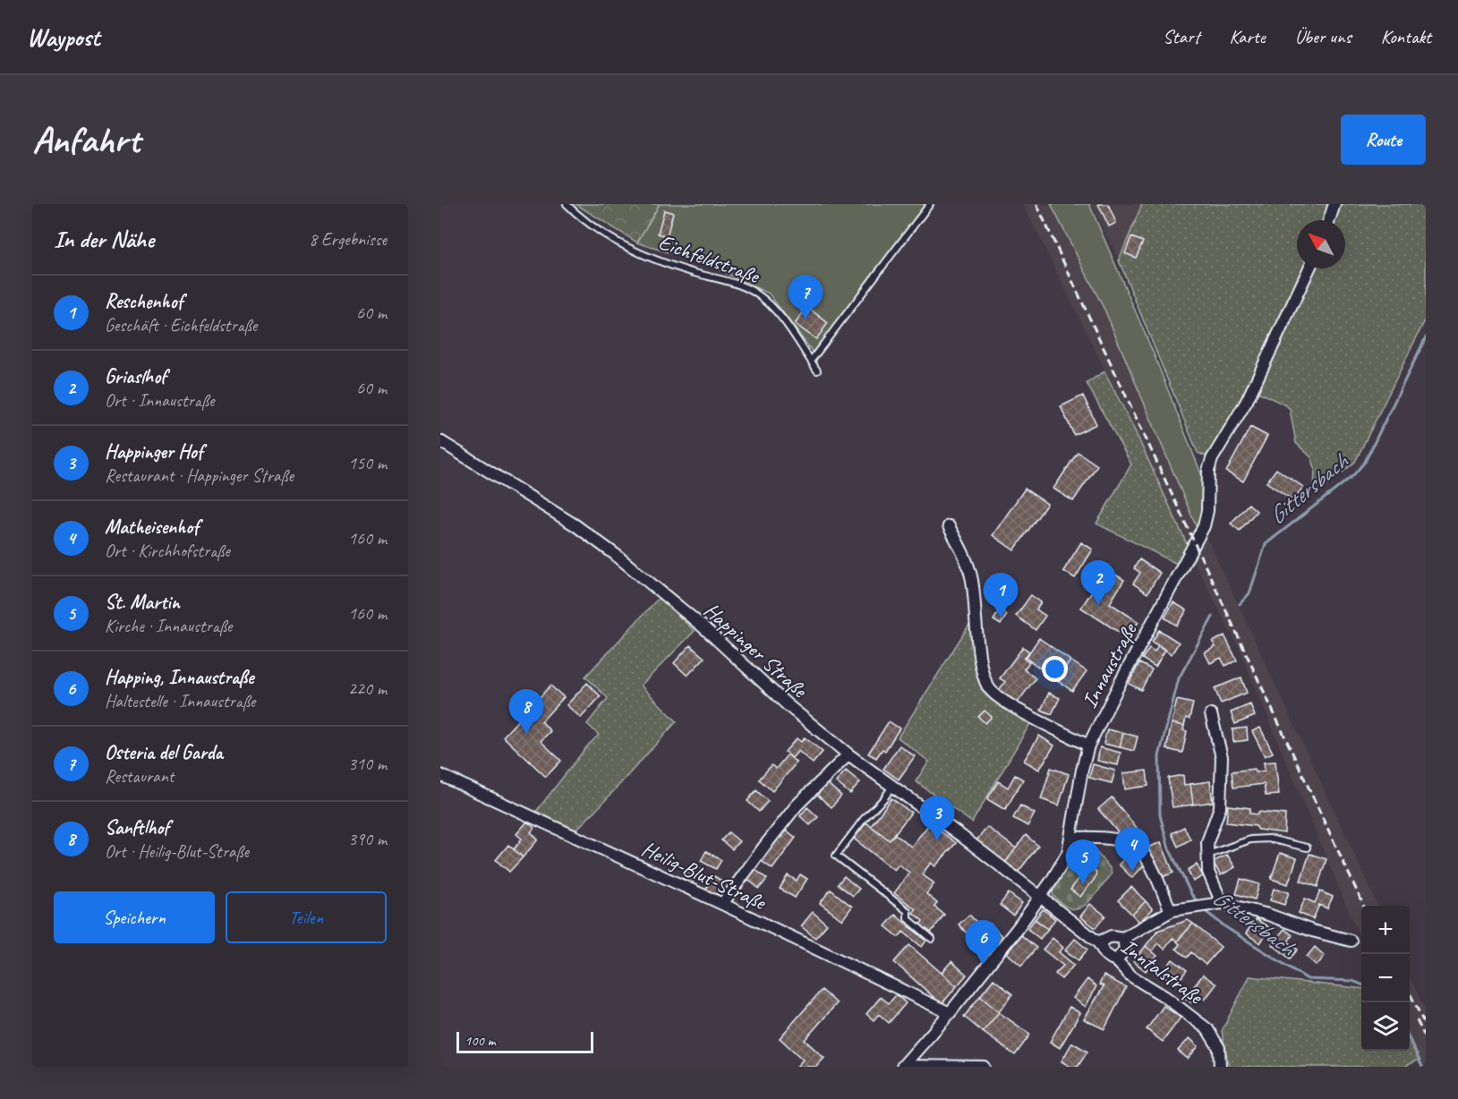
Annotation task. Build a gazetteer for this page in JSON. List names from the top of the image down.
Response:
{
  "streets": {
    "street": [
      "Happinger Straße",
      "Innaustraße",
      "Heilig-Blut-Straße",
      "Inntalstraße"
    ],
    "lane": ["Eichfeldstraße"]
  },
  "crossings": [
    ["Happinger Straße", "Innaustraße"],
    ["Happinger Straße", "Inntalstraße"],
    ["Innaustraße", "Heilig-Blut-Straße"],
    ["Innaustraße", "Inntalstraße"]
  ],
  "water": ["Gittersbach"],
  "scale_bar": "100 m",
  "north": "top left",
  "page": {
    "header": "Waypost",
    "nav": [
      "Start",
      "Karte",
      "Über uns",
      "Kontakt"
    ],
    "buttons": [
      "Route",
      ["Speichern", "Teilen"]
    ],
    "title": "Anfahrt",
    "heading": ["In der Nähe", "8 Ergebnisse"],
    "list": [
      {
        "mark": "1",
        "name": "Reschenhof",
        "note": "Geschäft · Eichfeldstraße",
        "value": "60 m"
      },
      {
        "mark": "2",
        "name": "Griaslhof",
        "note": "Ort · Innaustraße",
        "value": "60 m"
      },
      {
        "mark": "3",
        "name": "Happinger Hof",
        "note": "Restaurant · Happinger Straße",
        "value": "150 m"
      },
      {
        "mark": "4",
        "name": "Matheisenhof",
        "note": "Ort · Kirchhofstraße",
        "value": "160 m"
      },
      {
        "mark": "5",
        "name": "St. Martin",
        "note": "Kirche · Innaustraße",
        "value": "160 m"
      },
      {
        "mark": "6",
        "name": "Happing, Innaustraße",
        "note": "Haltestelle · Innaustraße",
        "value": "220 m"
      },
      {
        "mark": "7",
        "name": "Osteria del Garda",
        "note": "Restaurant",
        "value": "310 m"
      },
      {
        "mark": "8",
        "name": "Sanftlhof",
        "note": "Ort · Heilig-Blut-Straße",
        "value": "390 m"
      }
    ],
    "pins": [
      "7",
      "2",
      "1",
      "8",
      "3",
      "4",
      "5",
      "6"
    ],
    "map_buttons": ["+", "−"],
    "scale": "100 m"
  }
}
